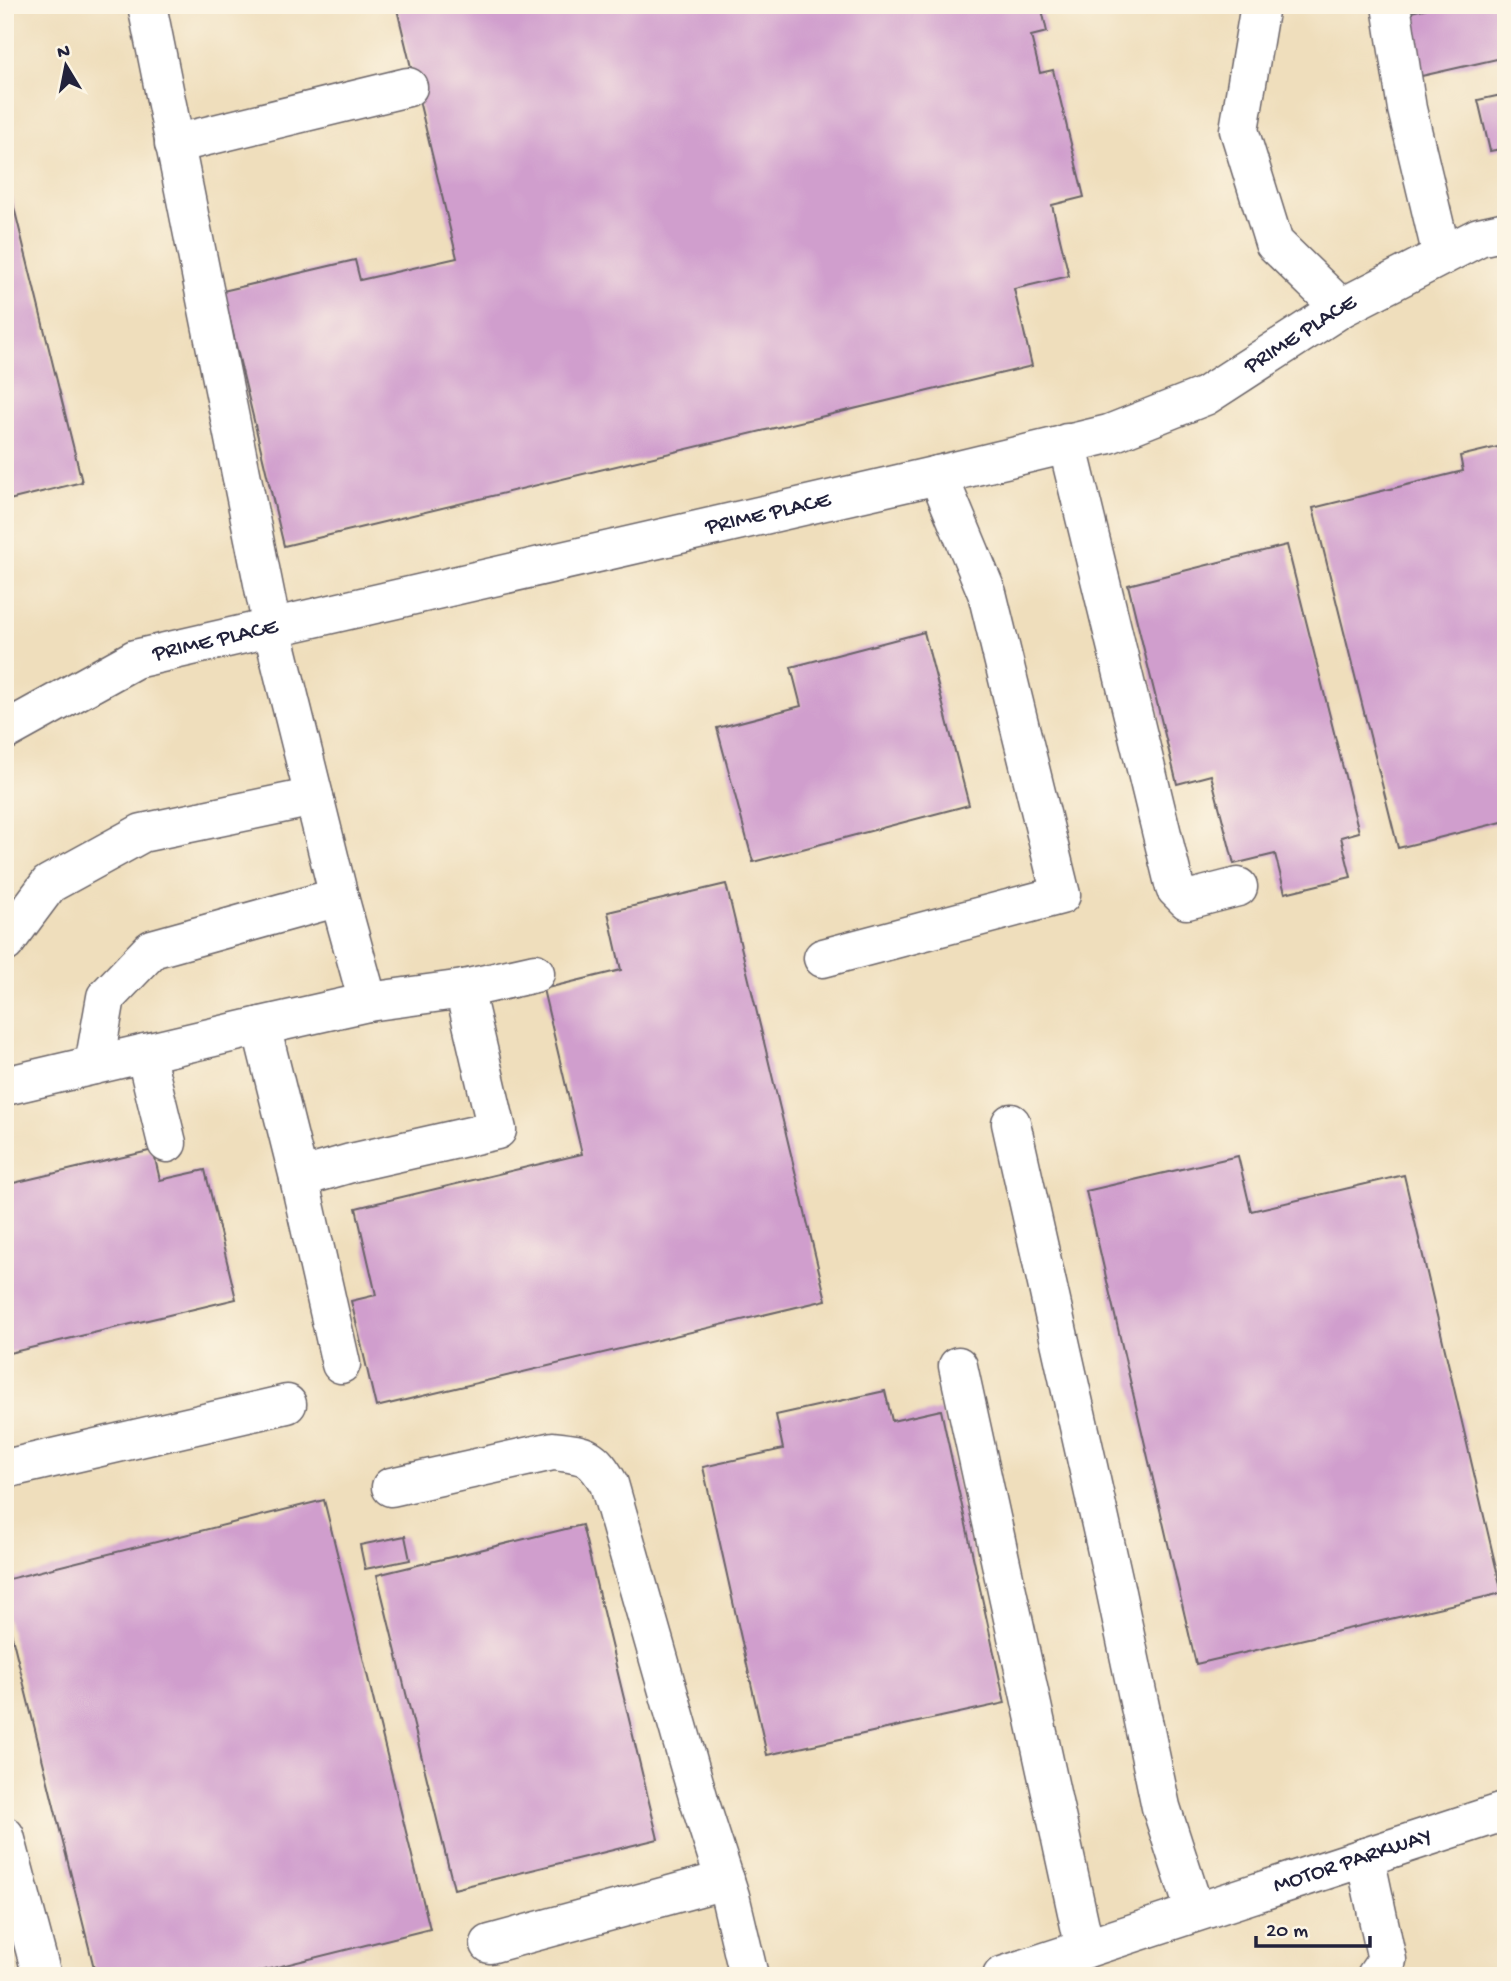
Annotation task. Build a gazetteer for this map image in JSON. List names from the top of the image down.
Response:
{
  "streets": {
    "street": ["PRIME PLACE", "MOTOR PARKWAY"]
  },
  "scale_bar": "20 m",
  "north": "top"
}
